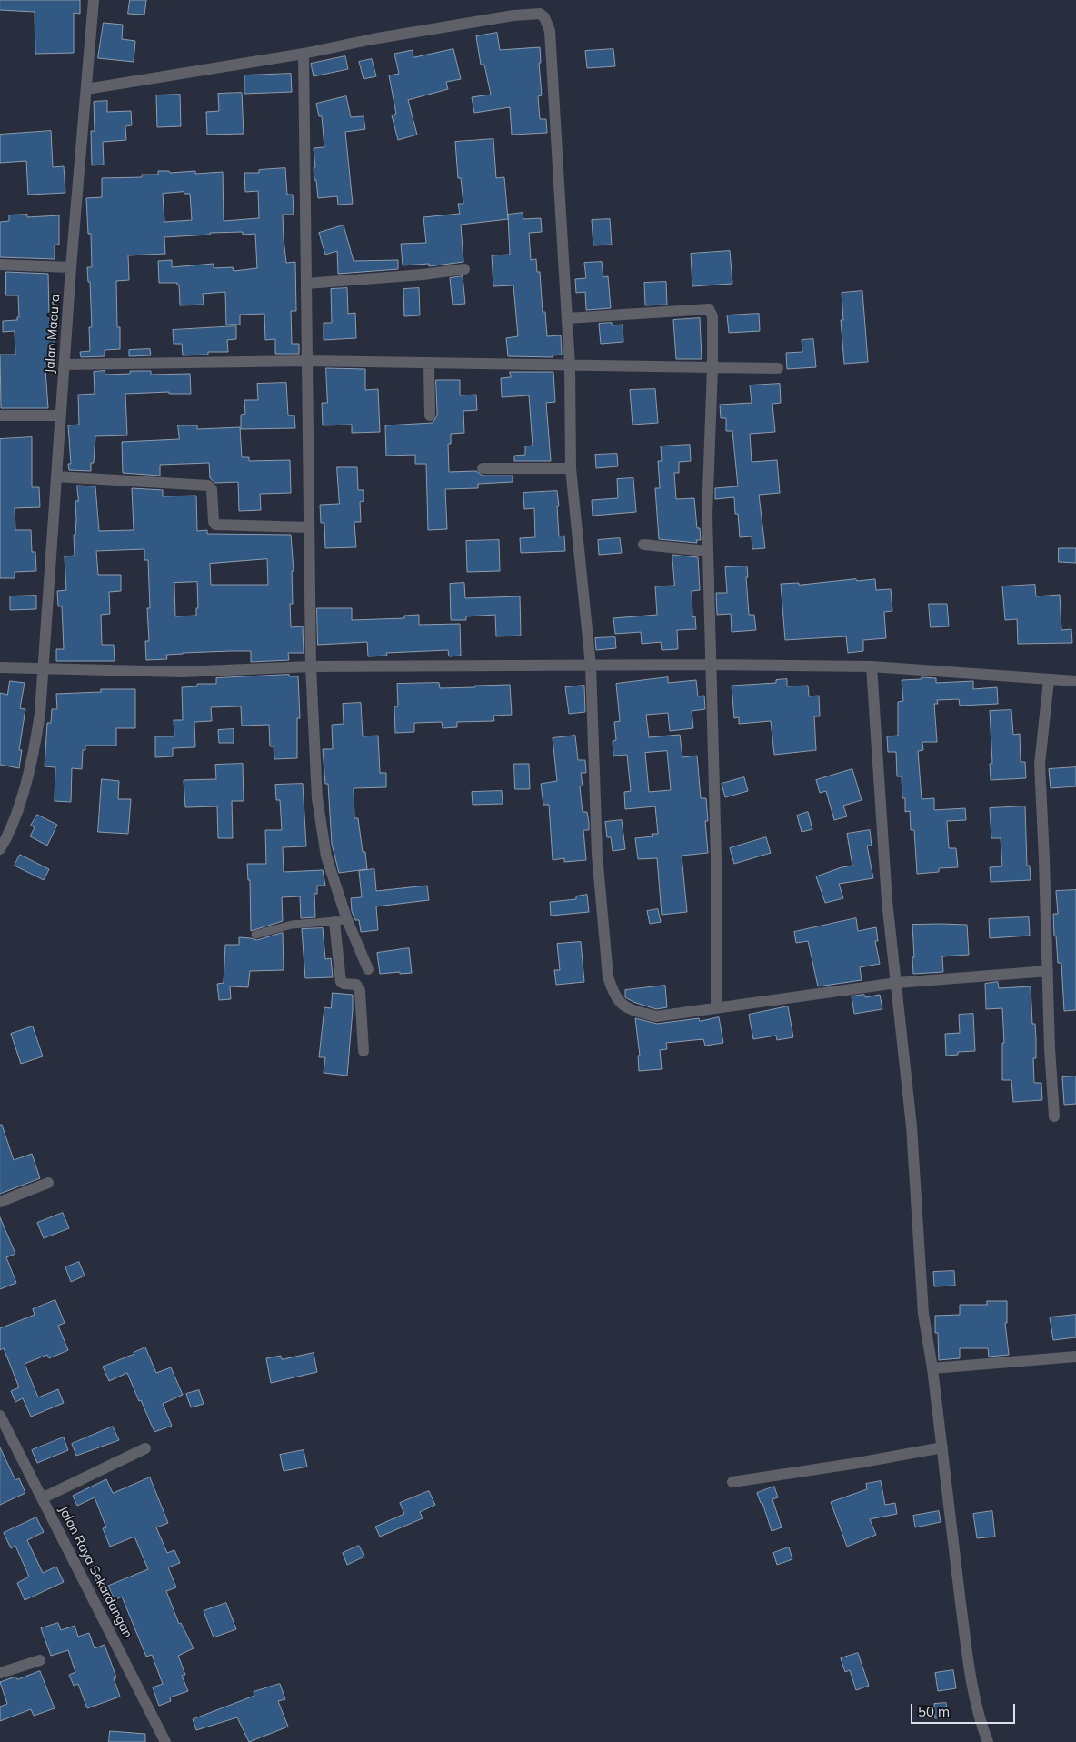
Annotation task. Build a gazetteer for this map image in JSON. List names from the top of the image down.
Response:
{
  "streets": {
    "street": ["Jalan Madura", "Jalan Raya Sekardangan"]
  },
  "scale_bar": "50 m"
}
